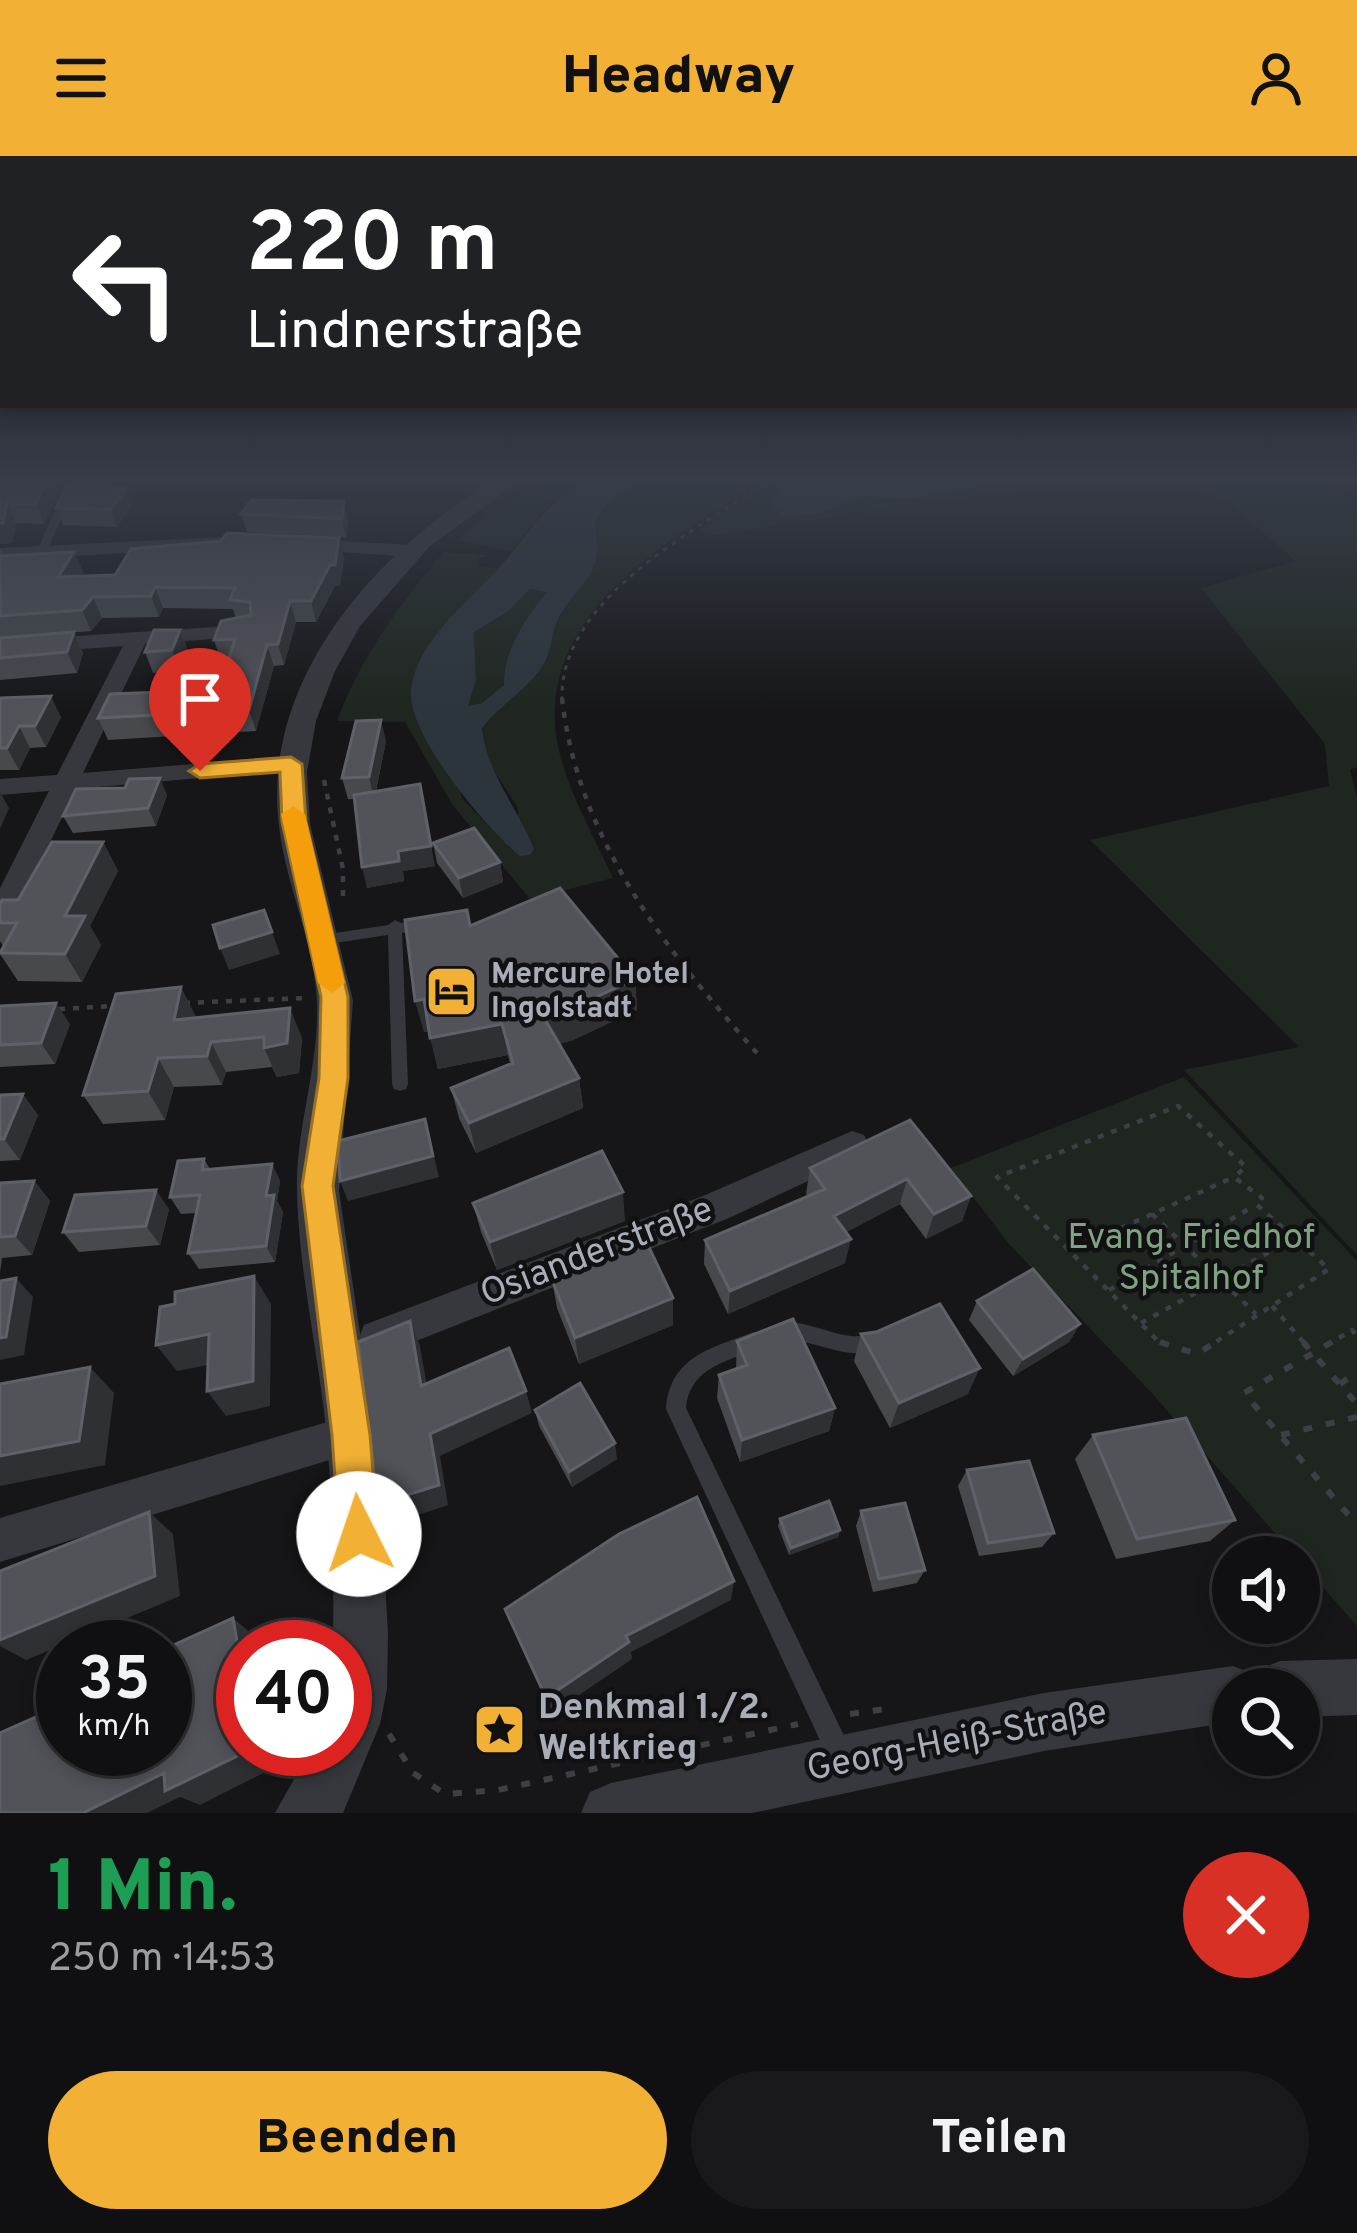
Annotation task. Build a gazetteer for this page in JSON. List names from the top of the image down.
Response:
{
  "streets": {
    "street": ["Osianderstraße", "Georg-Heiß-Straße"]
  },
  "parks": ["Evang. Friedhof Spitalhof"],
  "places": {
    "hotel": ["Mercure Hotel Ingolstadt"],
    "place": ["Denkmal 1./2. Weltkrieg"]
  },
  "page": {
    "header": "Headway",
    "turn": ["220 m", "Lindnerstraße"],
    "speed": "35 km/h",
    "limit": "40",
    "heading": ["1 Min.", "250 m · 14:53"],
    "buttons": ["Beenden", "Teilen"]
  }
}
